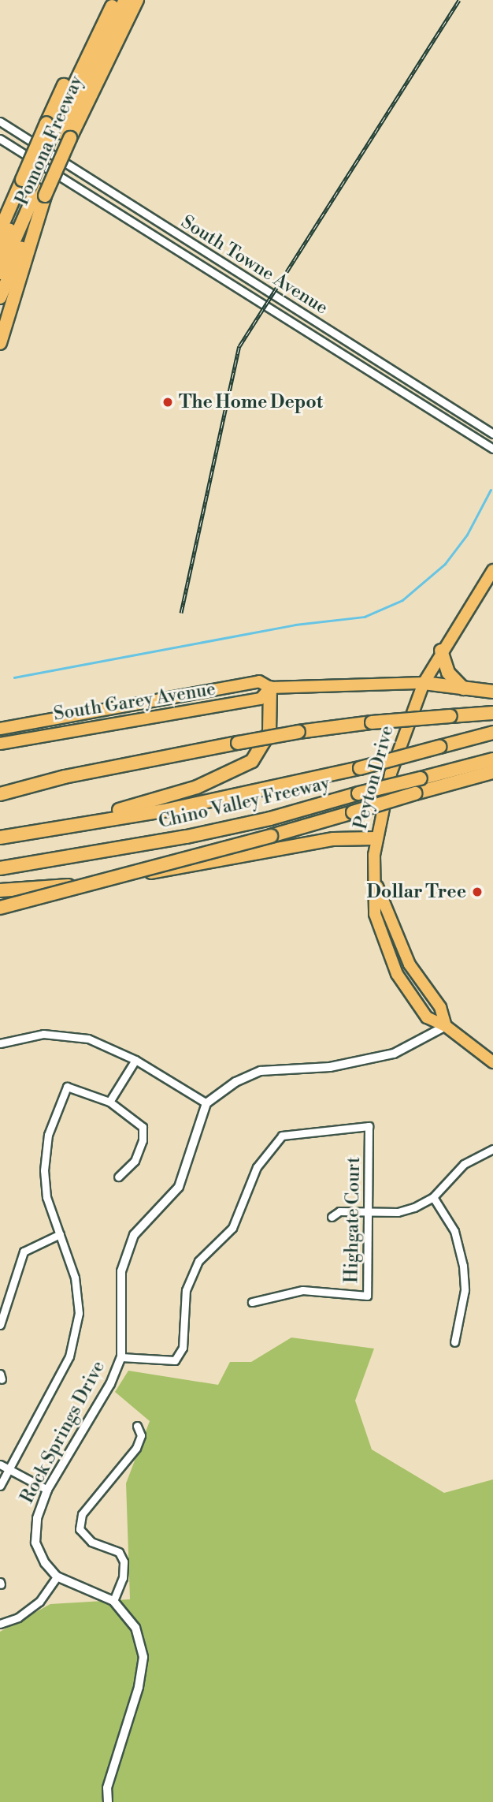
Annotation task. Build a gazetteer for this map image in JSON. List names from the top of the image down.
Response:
{
  "streets": {
    "highway": ["Pomona Freeway", "Chino Valley Freeway"],
    "main road": ["South Garey Avenue", "Peyton Drive"],
    "street": ["South Towne Avenue", "Highgate Court", "Rock Springs Drive"]
  },
  "crossings": [
    ["South Garey Avenue", "Peyton Drive"],
    ["Highgate Court", "Rock Springs Drive"]
  ],
  "places": ["The Home Depot", "Dollar Tree"]
}
